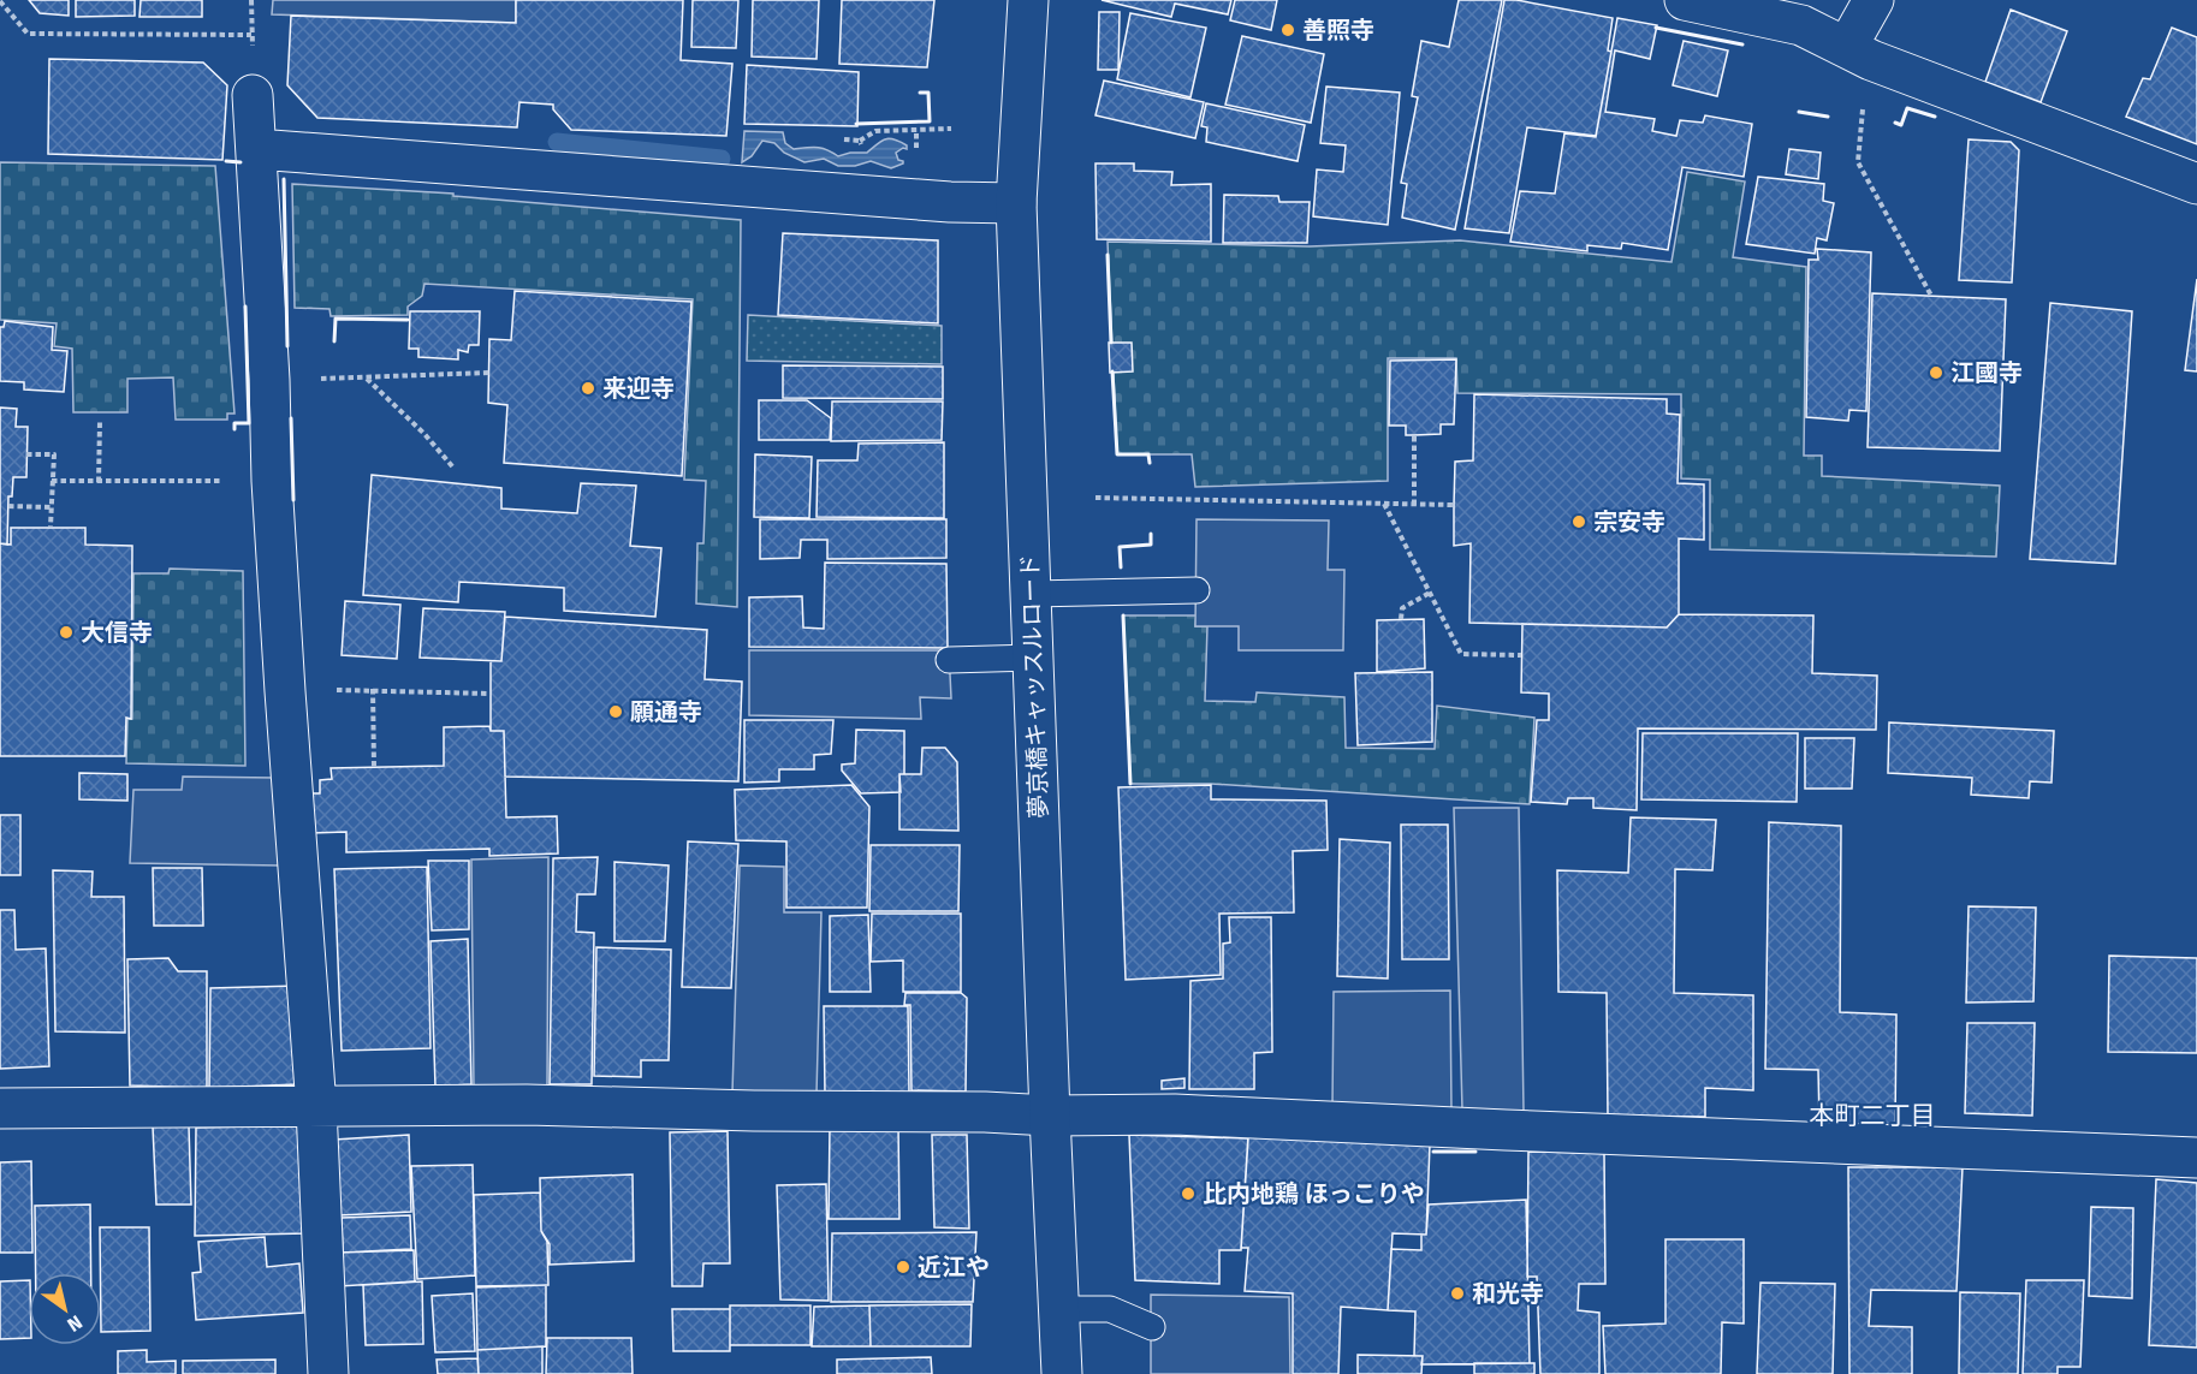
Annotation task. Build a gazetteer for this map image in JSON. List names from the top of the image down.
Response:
{
  "streets": {
    "street": ["夢京橋キャッスルロード"]
  },
  "districts": ["本町二丁目"],
  "places": [
    "善照寺",
    "江國寺",
    "来迎寺",
    "宗安寺",
    "大信寺",
    "願通寺",
    "比内地鶏 ほっこりや",
    "近江や",
    "和光寺"
  ],
  "north": "bottom right"
}
